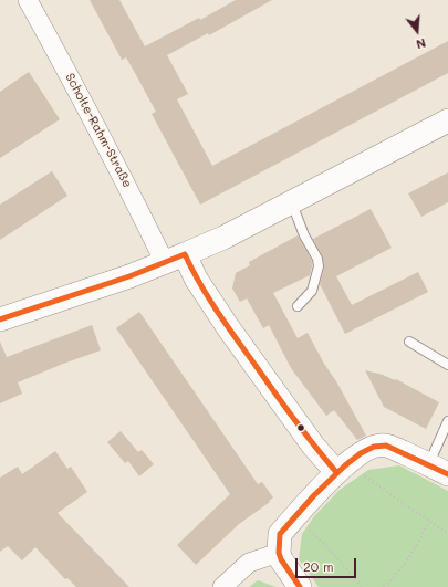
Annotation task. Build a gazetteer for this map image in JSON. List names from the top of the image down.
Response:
{
  "streets": {
    "street": ["Scholte-Rahm-Straße"]
  },
  "scale_bar": "20 m",
  "north": "bottom"
}
